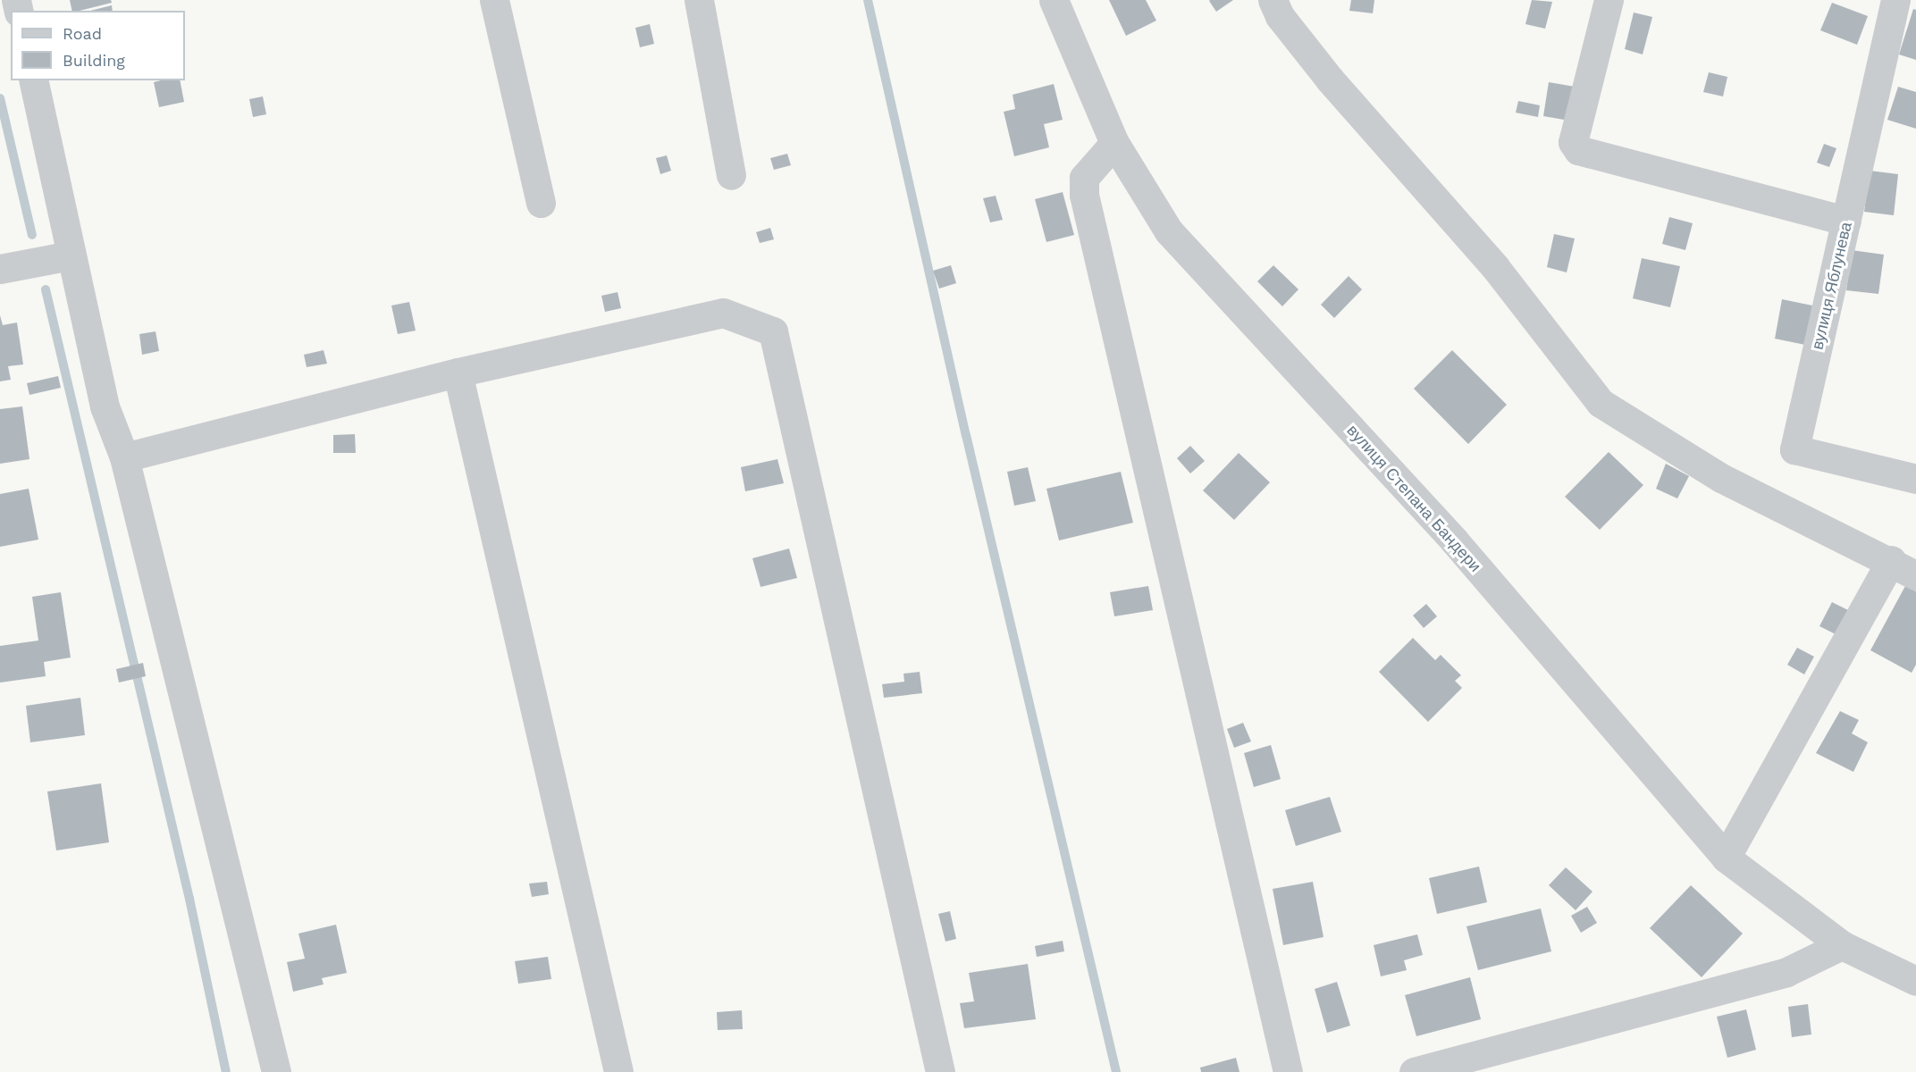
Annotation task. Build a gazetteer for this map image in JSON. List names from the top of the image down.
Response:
{
  "streets": {
    "street": ["вулиця Яблунева", "вулиця Степана Бандери"]
  },
  "legend": ["Road", "Building"]
}
